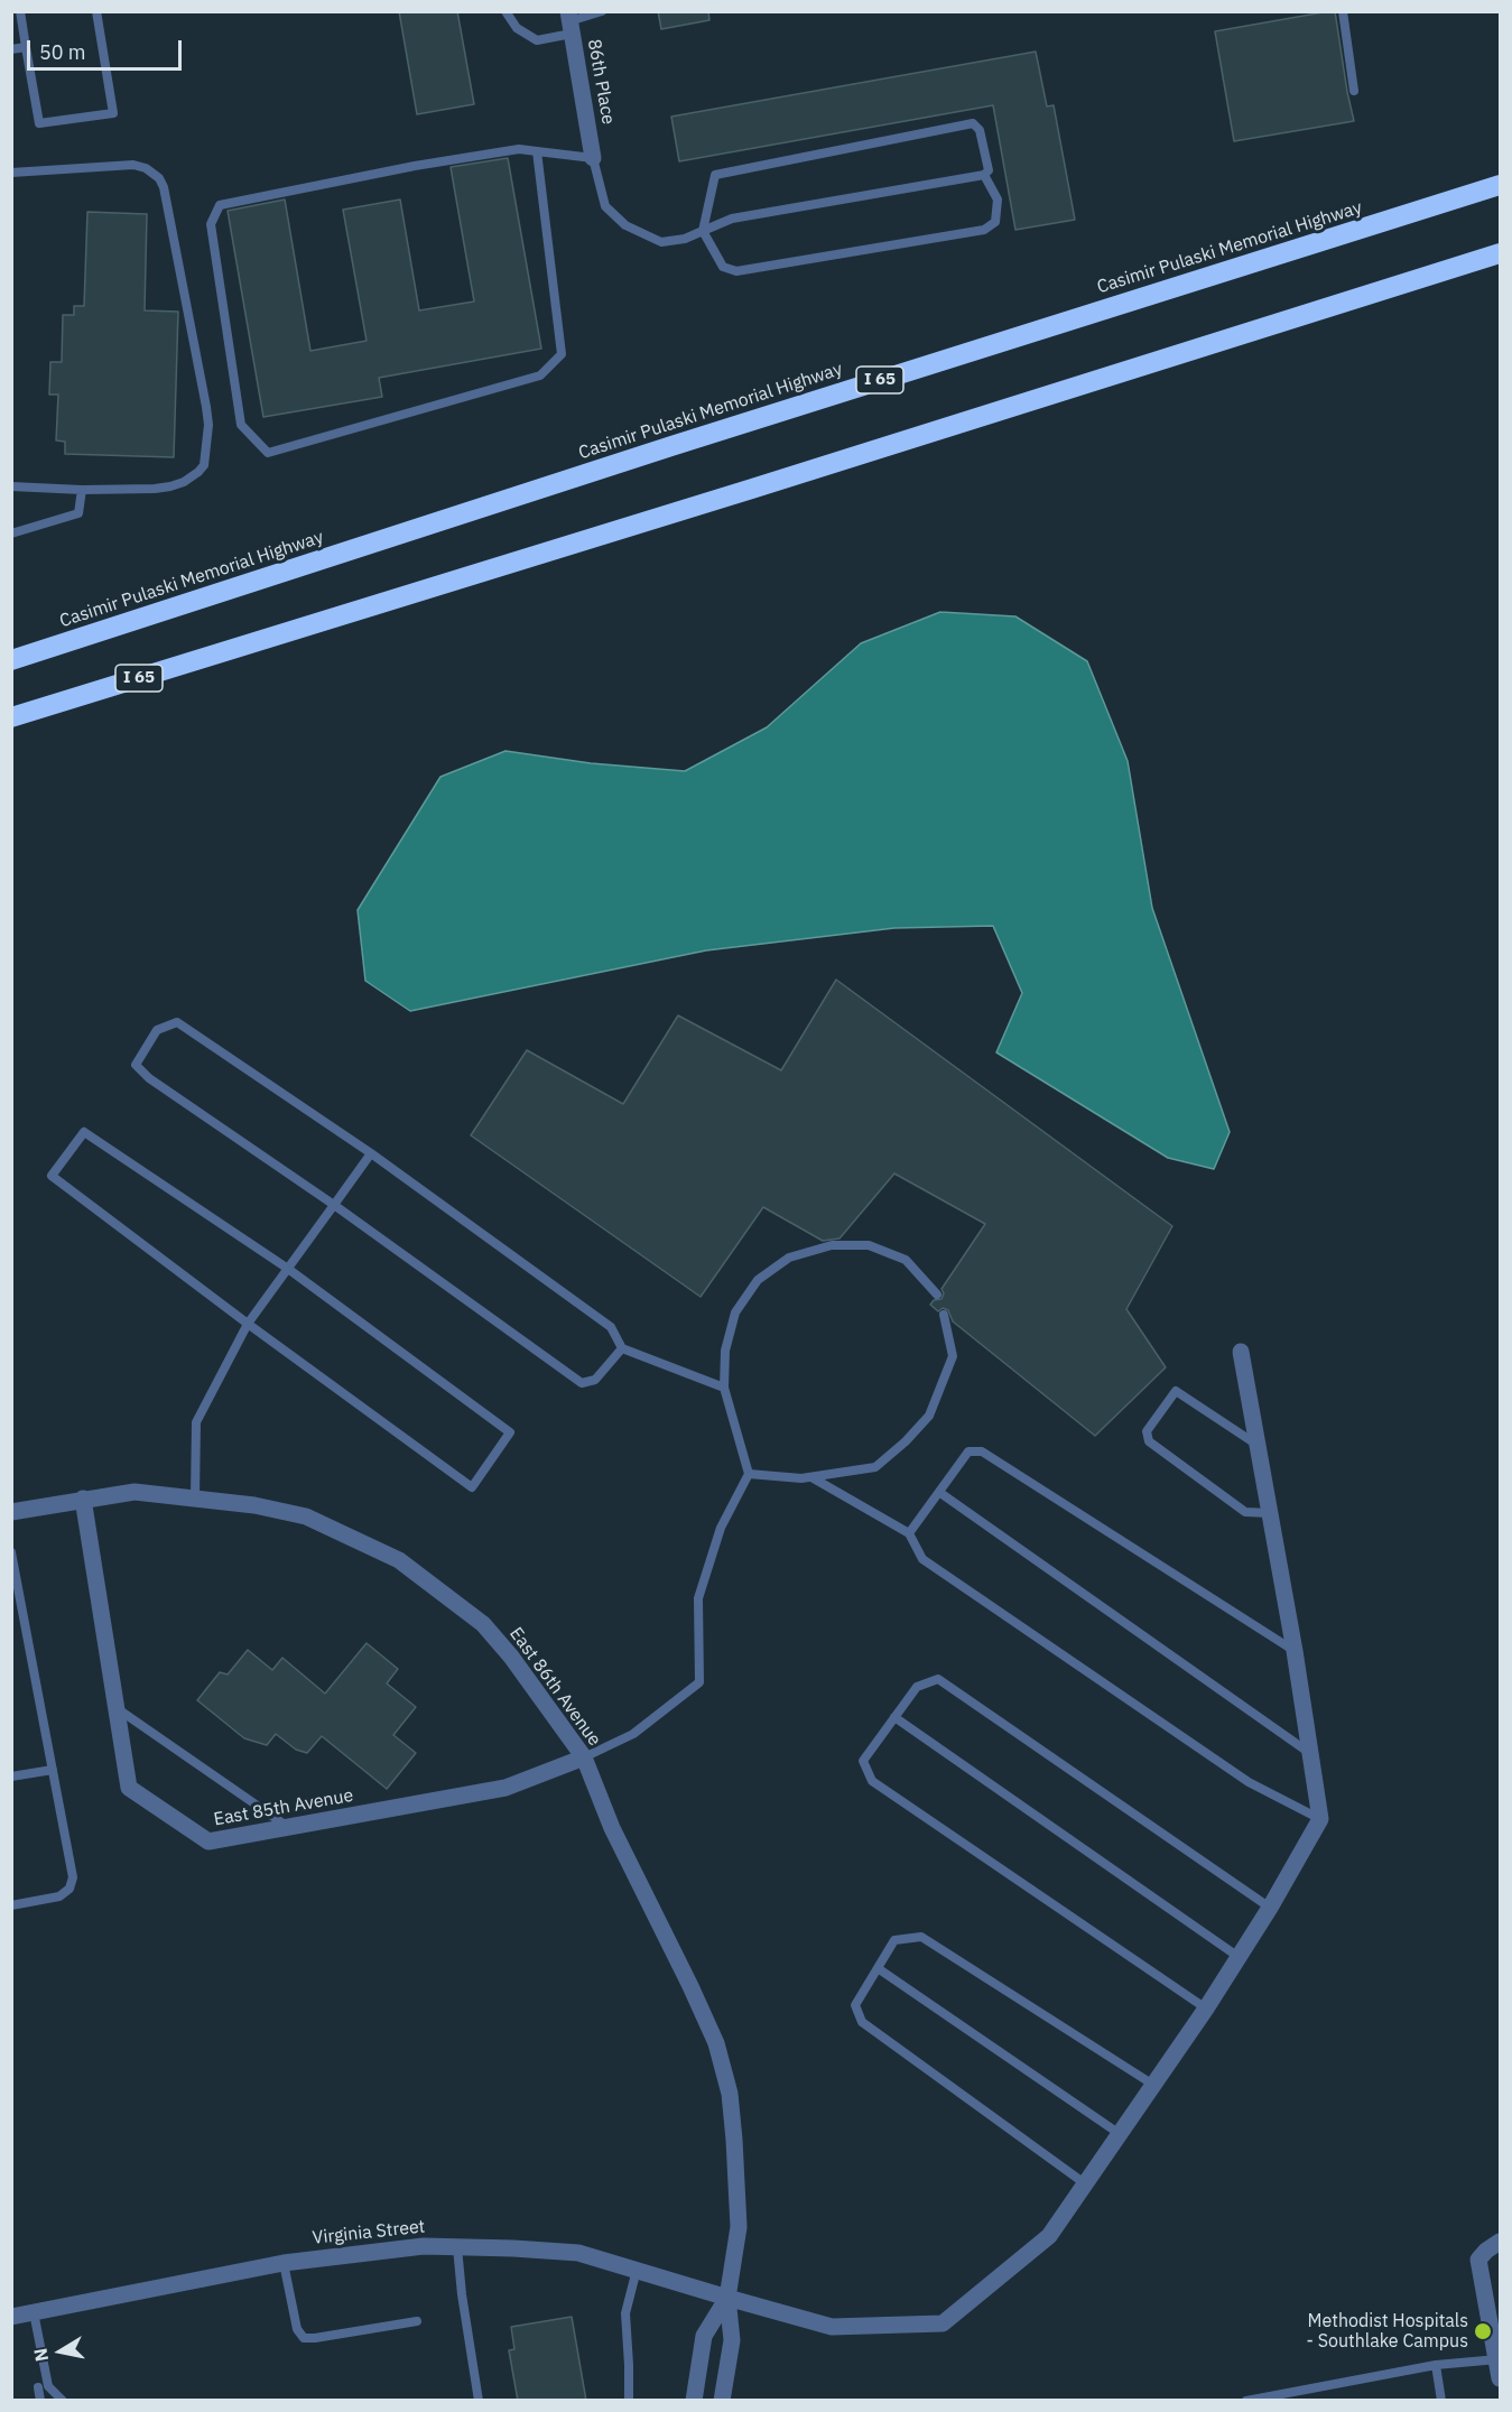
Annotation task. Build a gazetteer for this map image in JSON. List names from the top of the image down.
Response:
{
  "streets": {
    "highway": ["Casimir Pulaski Memorial Highway", "I 65"],
    "street": [
      "86th Place",
      "East 86th Avenue",
      "East 85th Avenue",
      "Virginia Street"
    ]
  },
  "crossings": [
    ["East 86th Avenue", "East 85th Avenue"],
    ["East 86th Avenue", "Virginia Street"]
  ],
  "places": ["Methodist Hospitals - Southlake Campus"],
  "scale_bar": "50 m",
  "north": "left"
}
